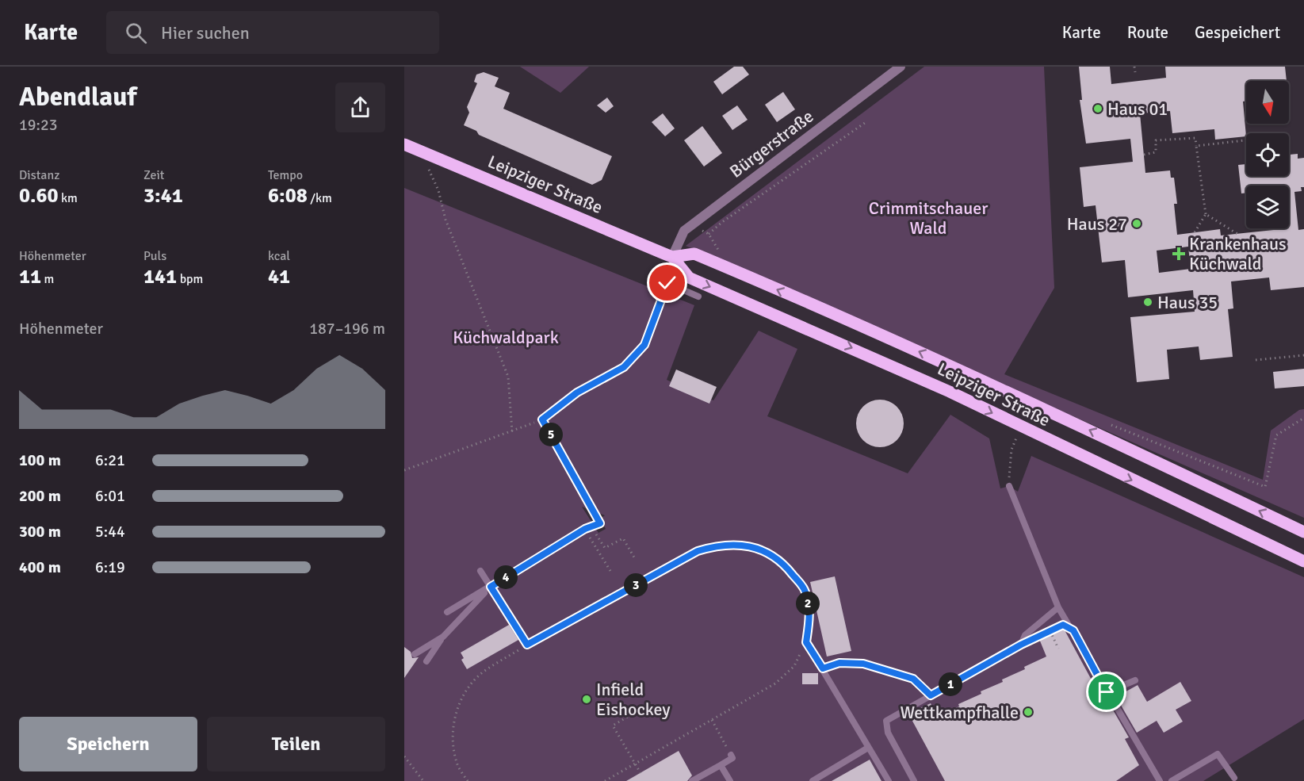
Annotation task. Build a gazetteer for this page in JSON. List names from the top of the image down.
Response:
{
  "streets": {
    "main road": ["Leipziger Straße"],
    "street": ["Bürgerstraße"]
  },
  "crossings": [
    ["Bürgerstraße", "Leipziger Straße"]
  ],
  "parks": ["Crimmitschauer Wald", "Küchwaldpark"],
  "places": {
    "other": [
      "Haus 01",
      "Haus 27",
      "Haus 35",
      "Infield Eishockey",
      "Wettkampfhalle"
    ],
    "health": ["Krankenhaus Küchwald"]
  },
  "north": "bottom",
  "page": {
    "header": "Karte",
    "search": "Hier suchen",
    "nav": ["Karte", "Route", "Gespeichert"],
    "heading": ["Abendlauf", "19:23"],
    "stats": [
      ["Distanz", "0.60 km"],
      ["Zeit", "3:41"],
      ["Tempo", "6:08 /km"],
      ["Höhenmeter", "11 m"],
      ["Puls", "141 bpm"],
      ["kcal", "41"]
    ],
    "chart": ["Höhenmeter", "187–196 m"],
    "pins": [
      "5",
      "4",
      "3",
      "2",
      "1"
    ],
    "list": [
      {
        "name": "100 m",
        "note": "6:21"
      },
      {
        "name": "200 m",
        "note": "6:01"
      },
      {
        "name": "300 m",
        "note": "5:44"
      },
      {
        "name": "400 m",
        "note": "6:19"
      }
    ],
    "buttons": ["Speichern", "Teilen"]
  }
}
